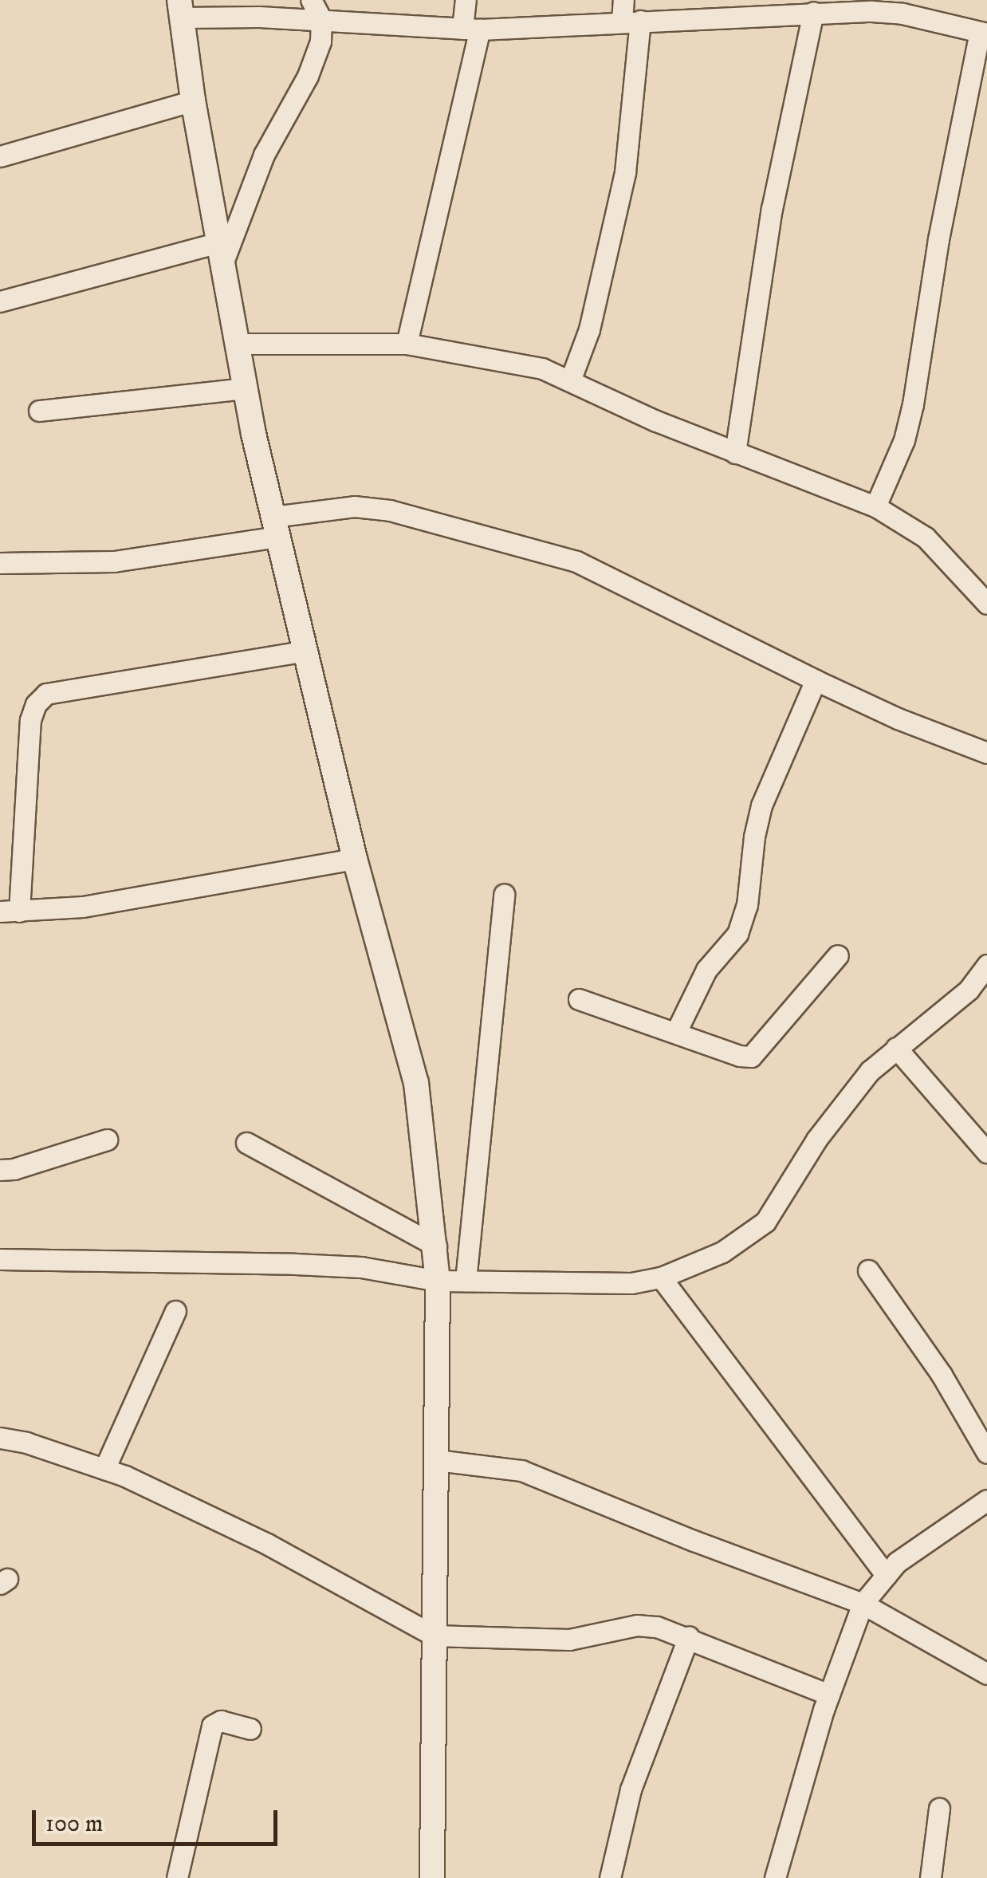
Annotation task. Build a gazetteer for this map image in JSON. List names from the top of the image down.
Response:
{
  "scale_bar": "100 m"
}
